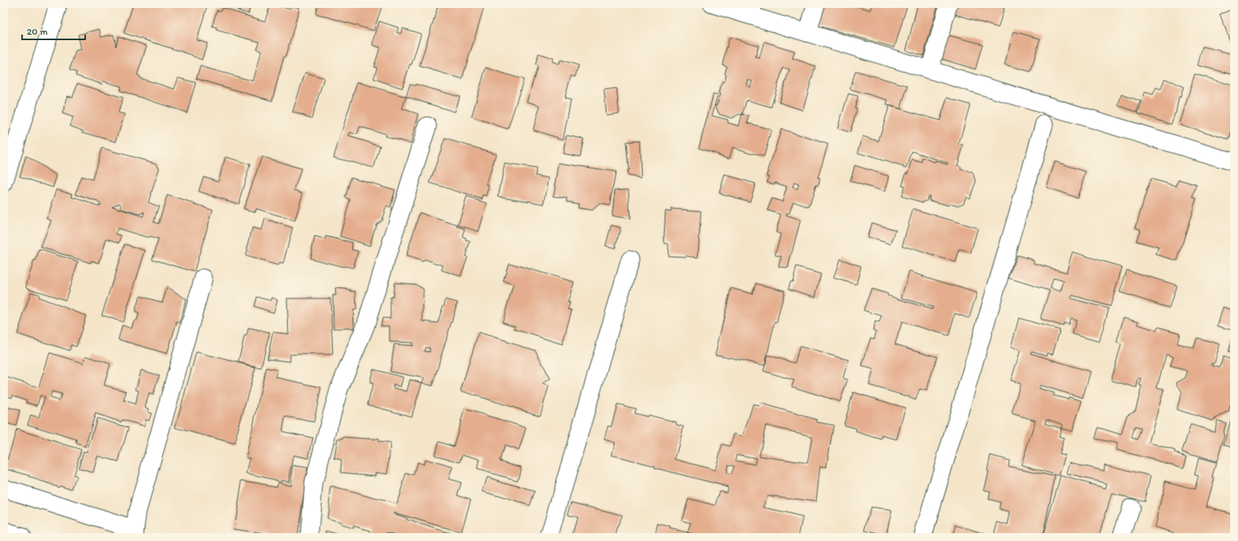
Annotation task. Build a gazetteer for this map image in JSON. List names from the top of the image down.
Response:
{
  "scale_bar": "20 m"
}
